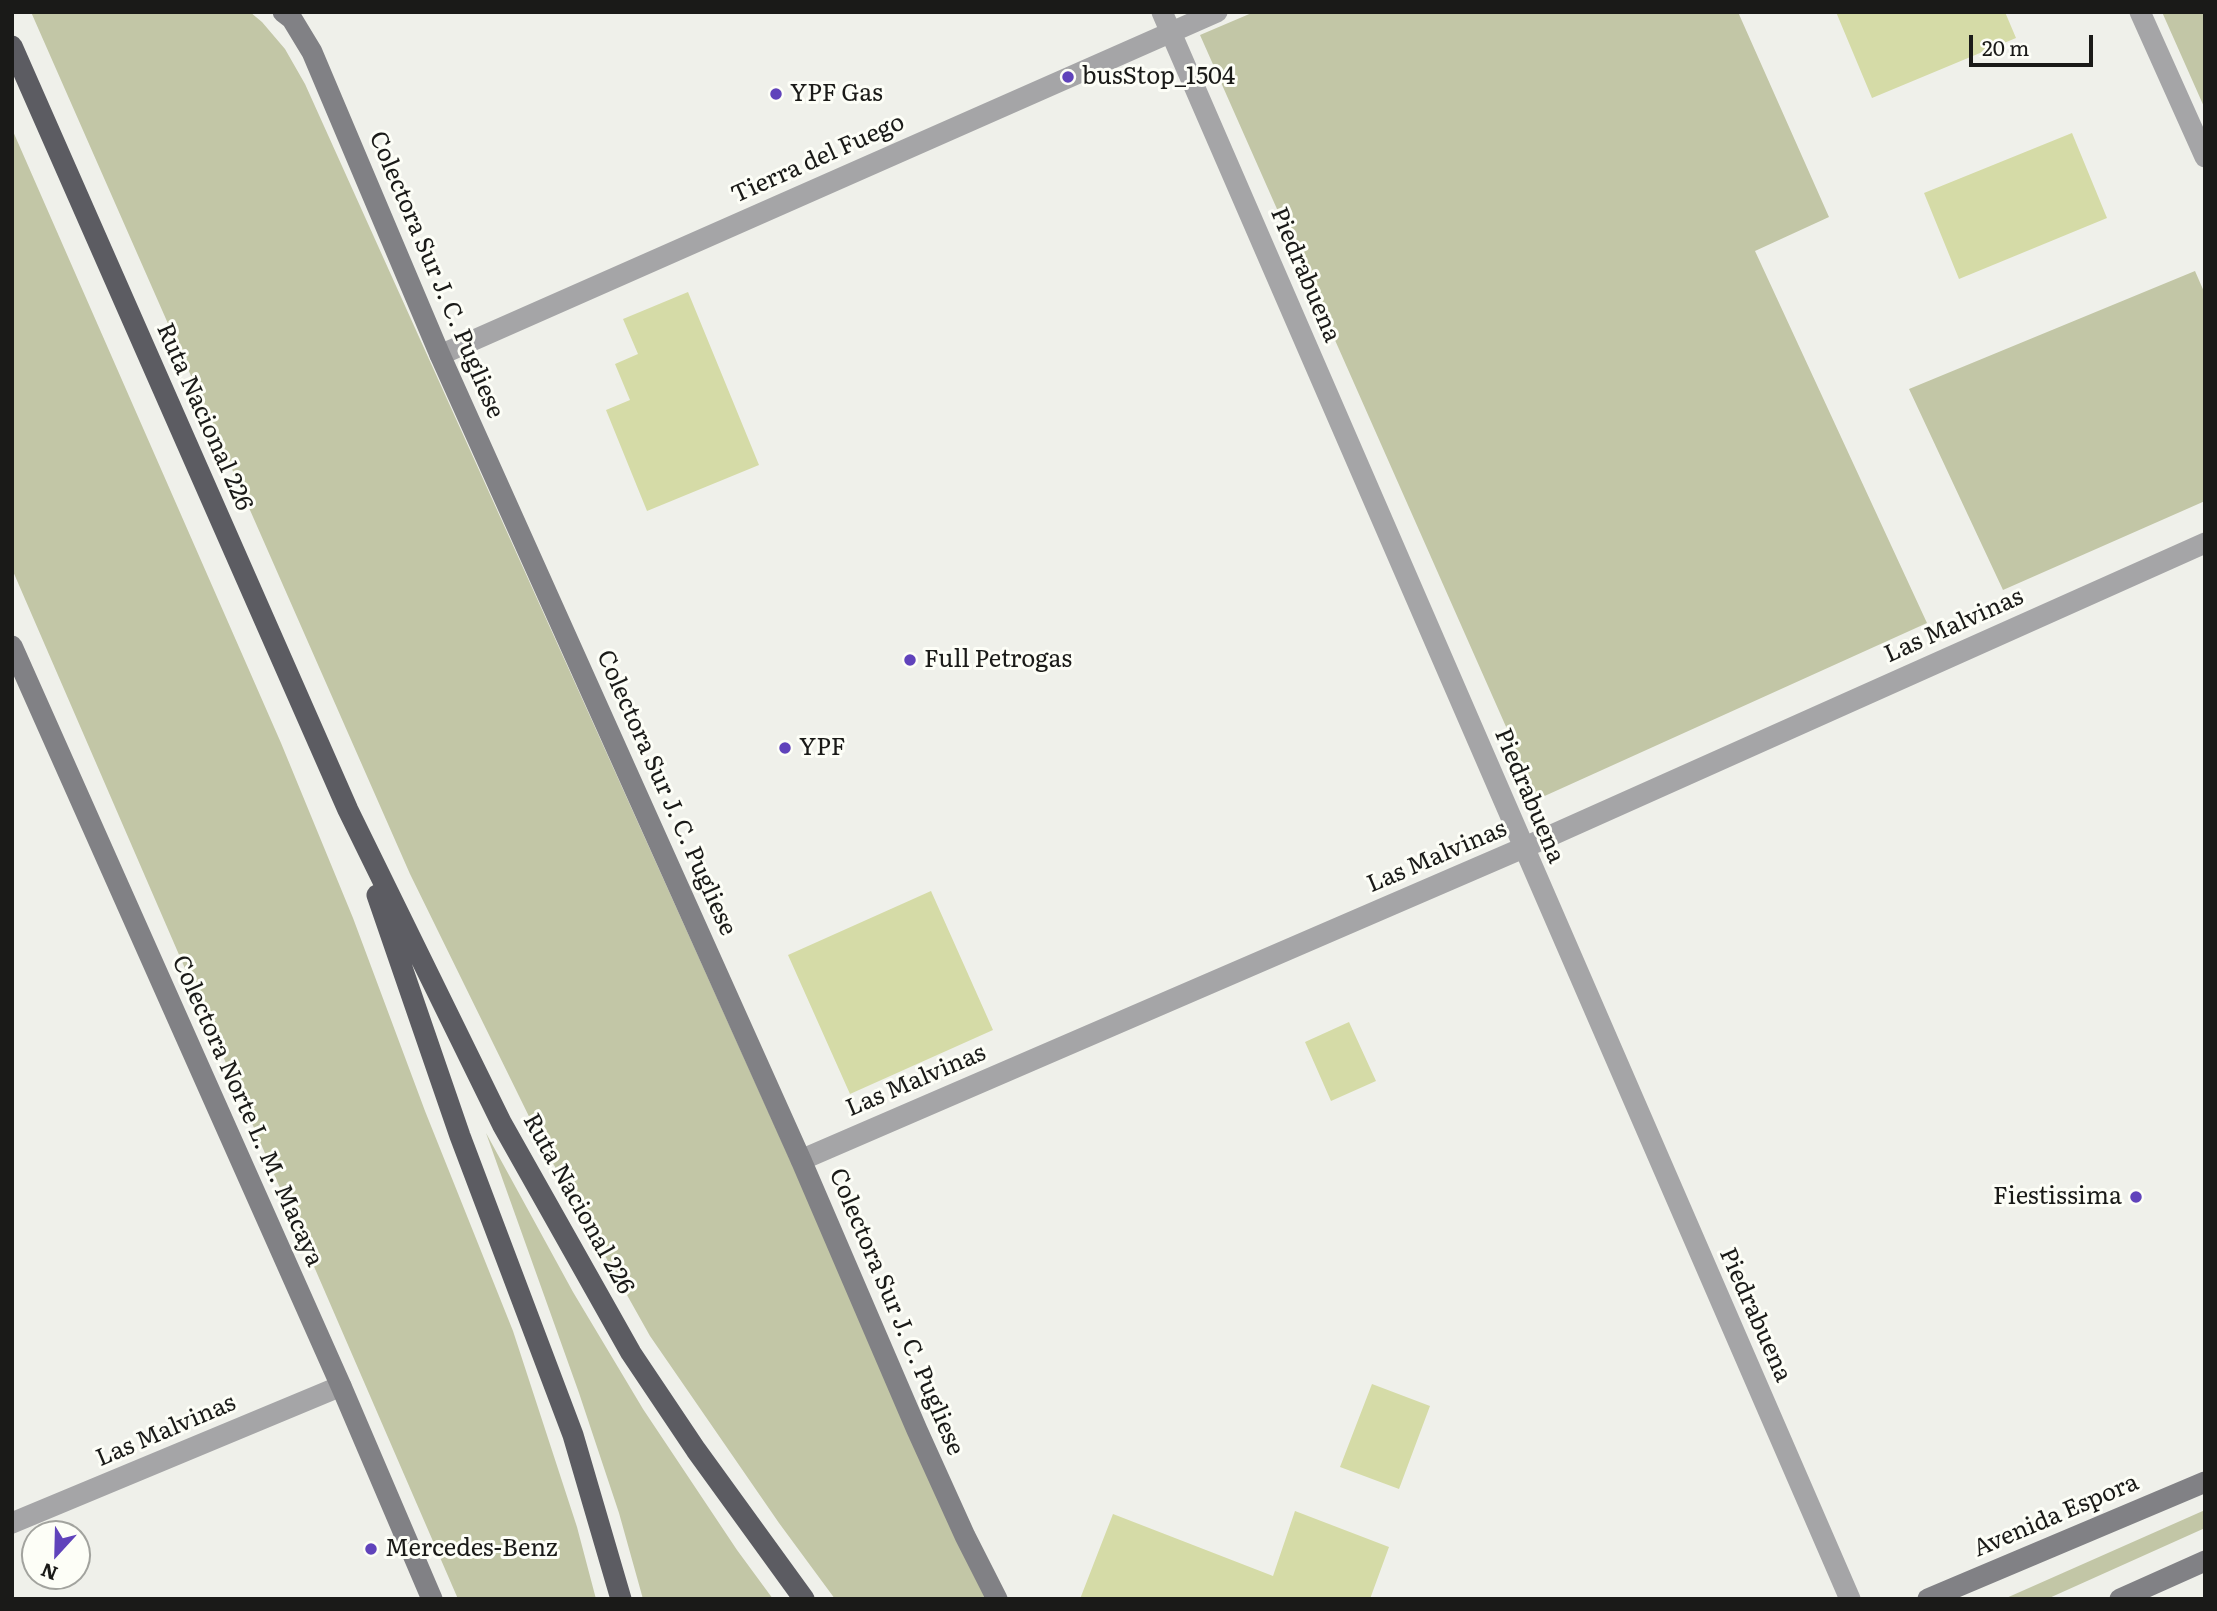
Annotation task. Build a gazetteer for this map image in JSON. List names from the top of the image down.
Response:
{
  "streets": {
    "highway": ["Ruta Nacional 226"],
    "main road": ["Colectora Sur J. C. Pugliese", "Colectora Norte L. M. Macaya", "Avenida Espora"],
    "street": ["Tierra del Fuego", "Piedrabuena", "Las Malvinas"]
  },
  "crossings": [
    ["Tierra del Fuego", "Colectora Sur J. C. Pugliese"],
    ["Tierra del Fuego", "Piedrabuena"],
    ["Colectora Sur J. C. Pugliese", "Las Malvinas"],
    ["Piedrabuena", "Las Malvinas"],
    ["Las Malvinas", "Colectora Norte L. M. Macaya"]
  ],
  "places": [
    "busStop_1504",
    "YPF Gas",
    "Full Petrogas",
    "YPF",
    "Fiestissima",
    "Mercedes-Benz"
  ],
  "scale_bar": "20 m",
  "north": "bottom"
}
